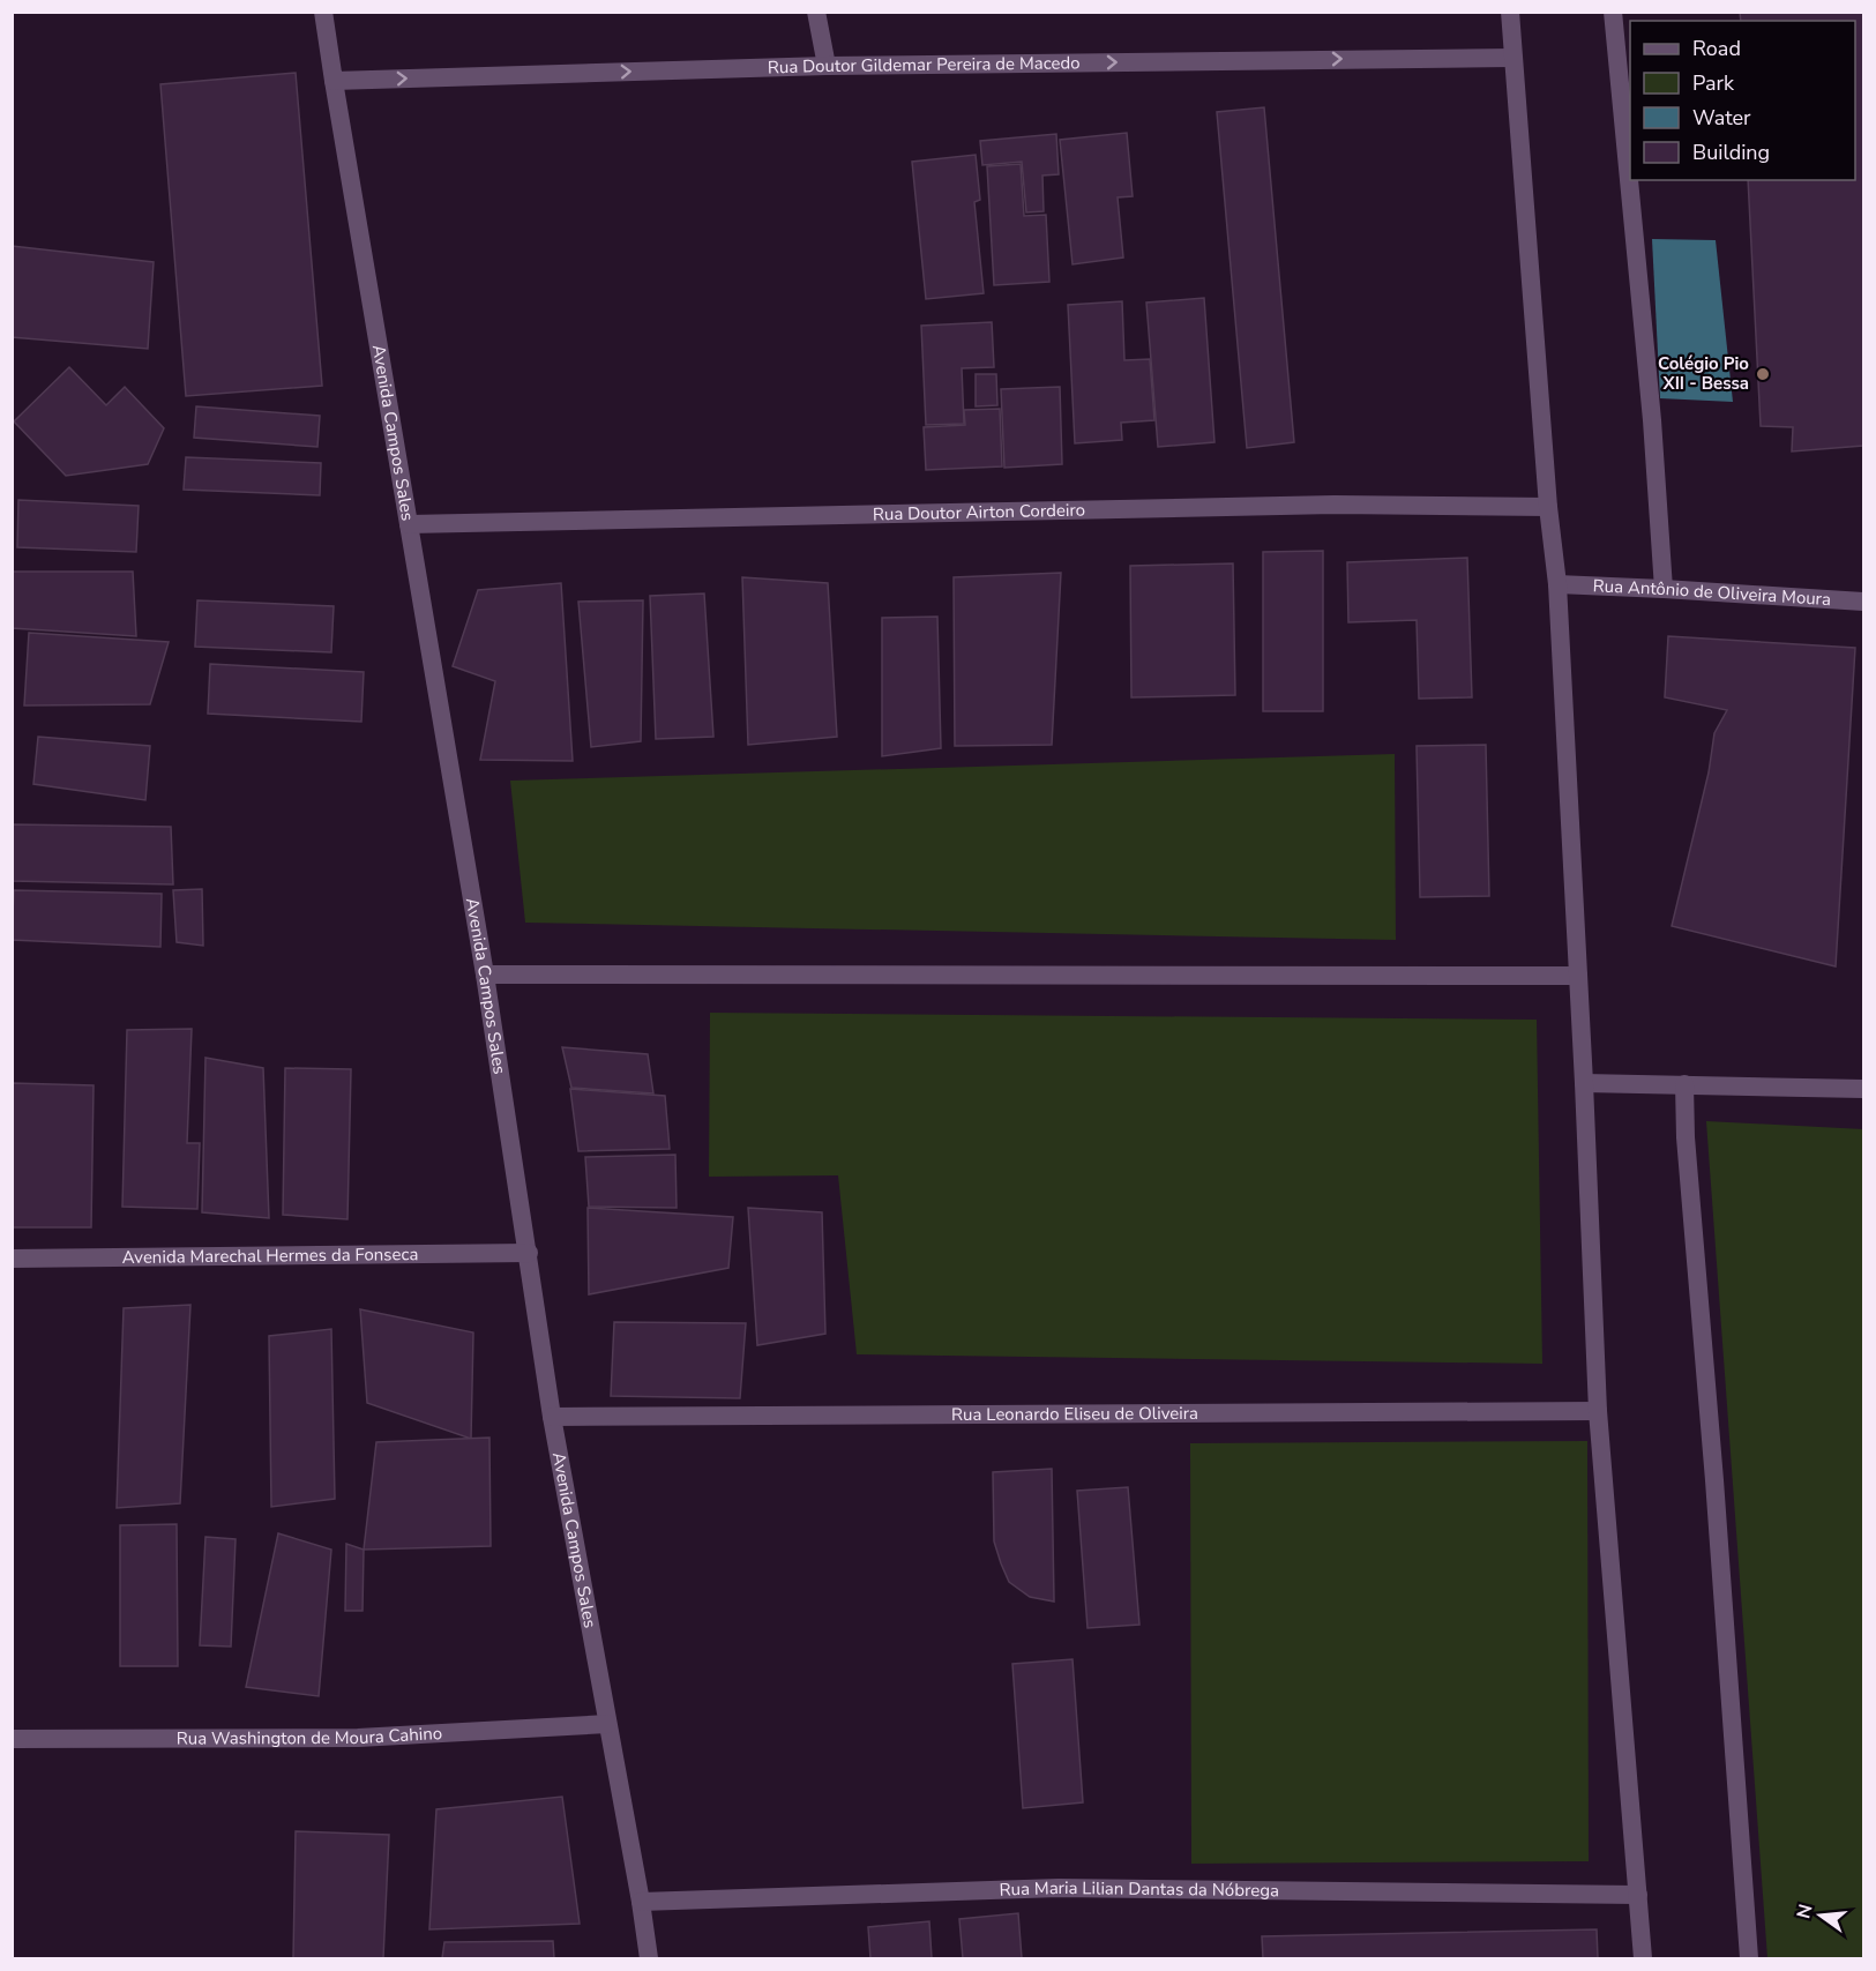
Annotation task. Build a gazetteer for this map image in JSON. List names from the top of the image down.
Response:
{
  "streets": {
    "street": [
      "Rua Doutor Gildemar Pereira de Macedo",
      "Avenida Campos Sales",
      "Rua Doutor Airton Cordeiro",
      "Rua Antônio de Oliveira Moura",
      "Avenida Marechal Hermes da Fonseca",
      "Rua Leonardo Eliseu de Oliveira",
      "Rua Washington de Moura Cahino",
      "Rua Maria Lilian Dantas da Nóbrega"
    ]
  },
  "crossings": [
    ["Rua Doutor Gildemar Pereira de Macedo", "Avenida Campos Sales"],
    ["Avenida Campos Sales", "Rua Doutor Airton Cordeiro"],
    ["Avenida Campos Sales", "Avenida Marechal Hermes da Fonseca"],
    ["Avenida Campos Sales", "Rua Leonardo Eliseu de Oliveira"],
    ["Avenida Campos Sales", "Rua Washington de Moura Cahino"],
    ["Avenida Campos Sales", "Rua Maria Lilian Dantas da Nóbrega"]
  ],
  "one_way": ["Rua Doutor Gildemar Pereira de Macedo"],
  "places": ["Colégio Pio XII - Bessa"],
  "legend": [
    "Road",
    "Park",
    "Water",
    "Building"
  ],
  "north": "left"
}
